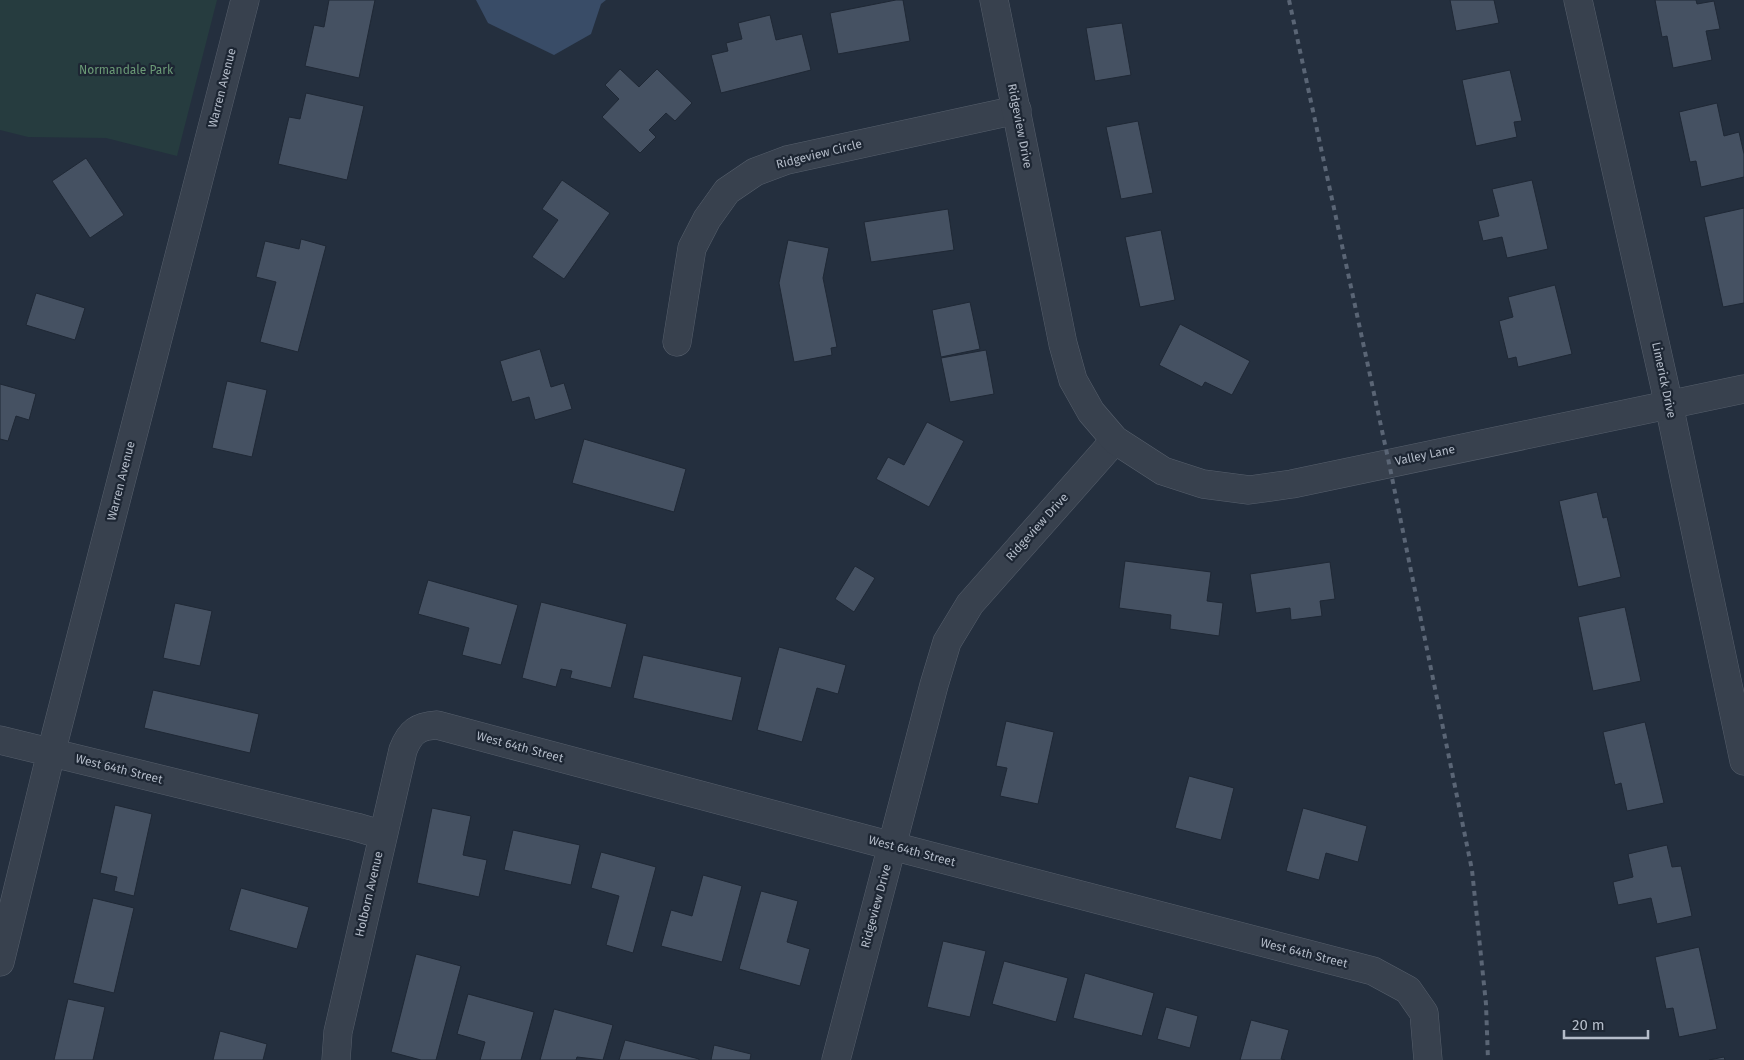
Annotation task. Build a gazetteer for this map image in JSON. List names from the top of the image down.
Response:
{
  "streets": {
    "street": [
      "Warren Avenue",
      "Ridgeview Drive",
      "Ridgeview Circle",
      "Limerick Drive",
      "Valley Lane",
      "West 64th Street",
      "Holborn Avenue"
    ]
  },
  "crossings": [
    ["Warren Avenue", "West 64th Street"],
    ["Ridgeview Drive", "Ridgeview Circle"],
    ["Ridgeview Drive", "Valley Lane"],
    ["Ridgeview Drive", "West 64th Street"],
    ["Limerick Drive", "Valley Lane"],
    ["West 64th Street", "Holborn Avenue"]
  ],
  "parks": ["Normandale Park"],
  "scale_bar": "20 m"
}
